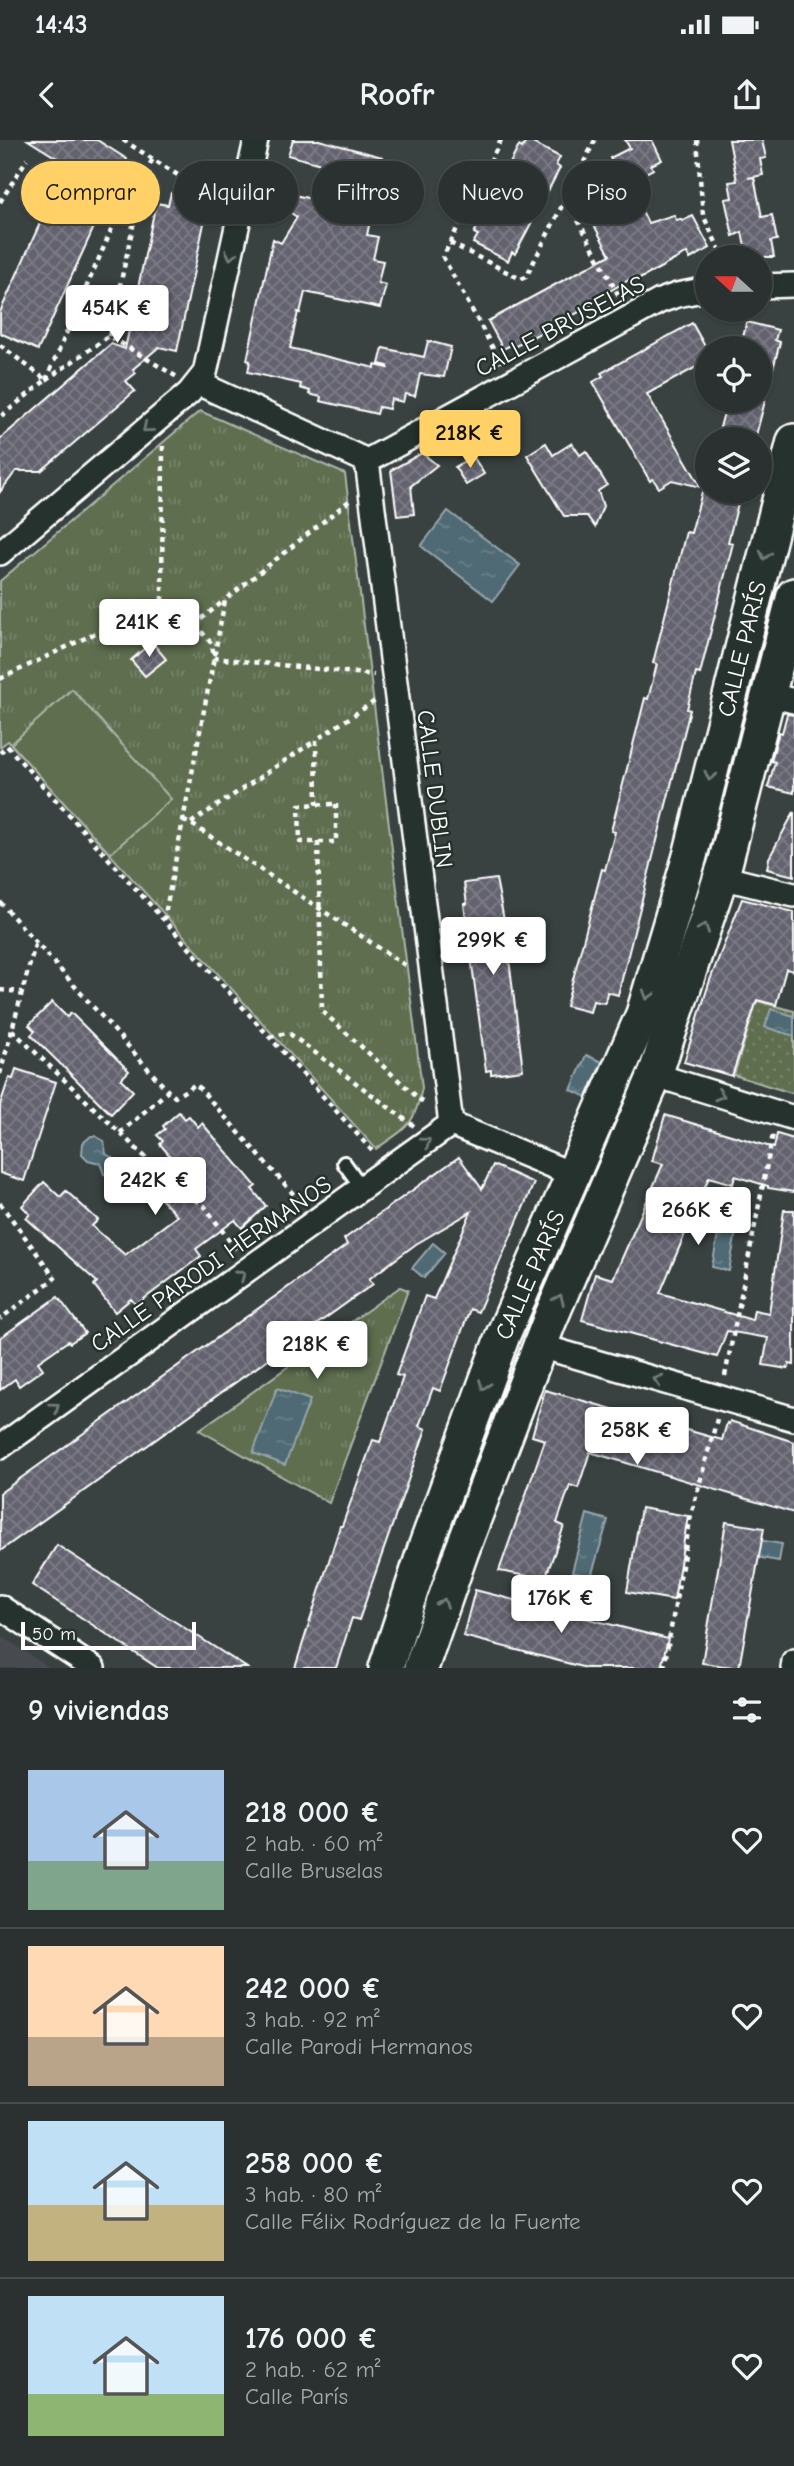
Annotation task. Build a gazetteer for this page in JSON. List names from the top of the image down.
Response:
{
  "streets": {
    "main road": ["CALLE PARÍS"],
    "street": ["CALLE BRUSELAS", "CALLE DUBLIN", "CALLE PARODI HERMANOS"]
  },
  "crossings": [
    ["CALLE BRUSELAS", "CALLE DUBLIN"],
    ["CALLE DUBLIN", "CALLE PARODI HERMANOS"]
  ],
  "one_way": ["CALLE PARODI HERMANOS"],
  "scale_bar": "50 m",
  "north": "left",
  "page": {
    "status": "14:43",
    "header": "Roofr",
    "chip": [
      "Comprar",
      "Alquilar",
      "Filtros",
      "Nuevo",
      "Piso"
    ],
    "price": [
      "454K €",
      "218K €",
      "241K €",
      "299K €",
      "242K €",
      "266K €",
      "218K €",
      "258K €",
      "176K €"
    ],
    "scale": "50 m",
    "heading": "9 viviendas",
    "list": [
      {
        "name": "218 000 €",
        "note": "2 hab. · 60 m² · Calle Bruselas"
      },
      {
        "name": "242 000 €",
        "note": "3 hab. · 92 m² · Calle Parodi Hermanos"
      },
      {
        "name": "258 000 €",
        "note": "3 hab. · 80 m² · Calle Félix Rodríguez de la Fuente"
      },
      {
        "name": "176 000 €",
        "note": "2 hab. · 62 m² · Calle París"
      }
    ]
  }
}
